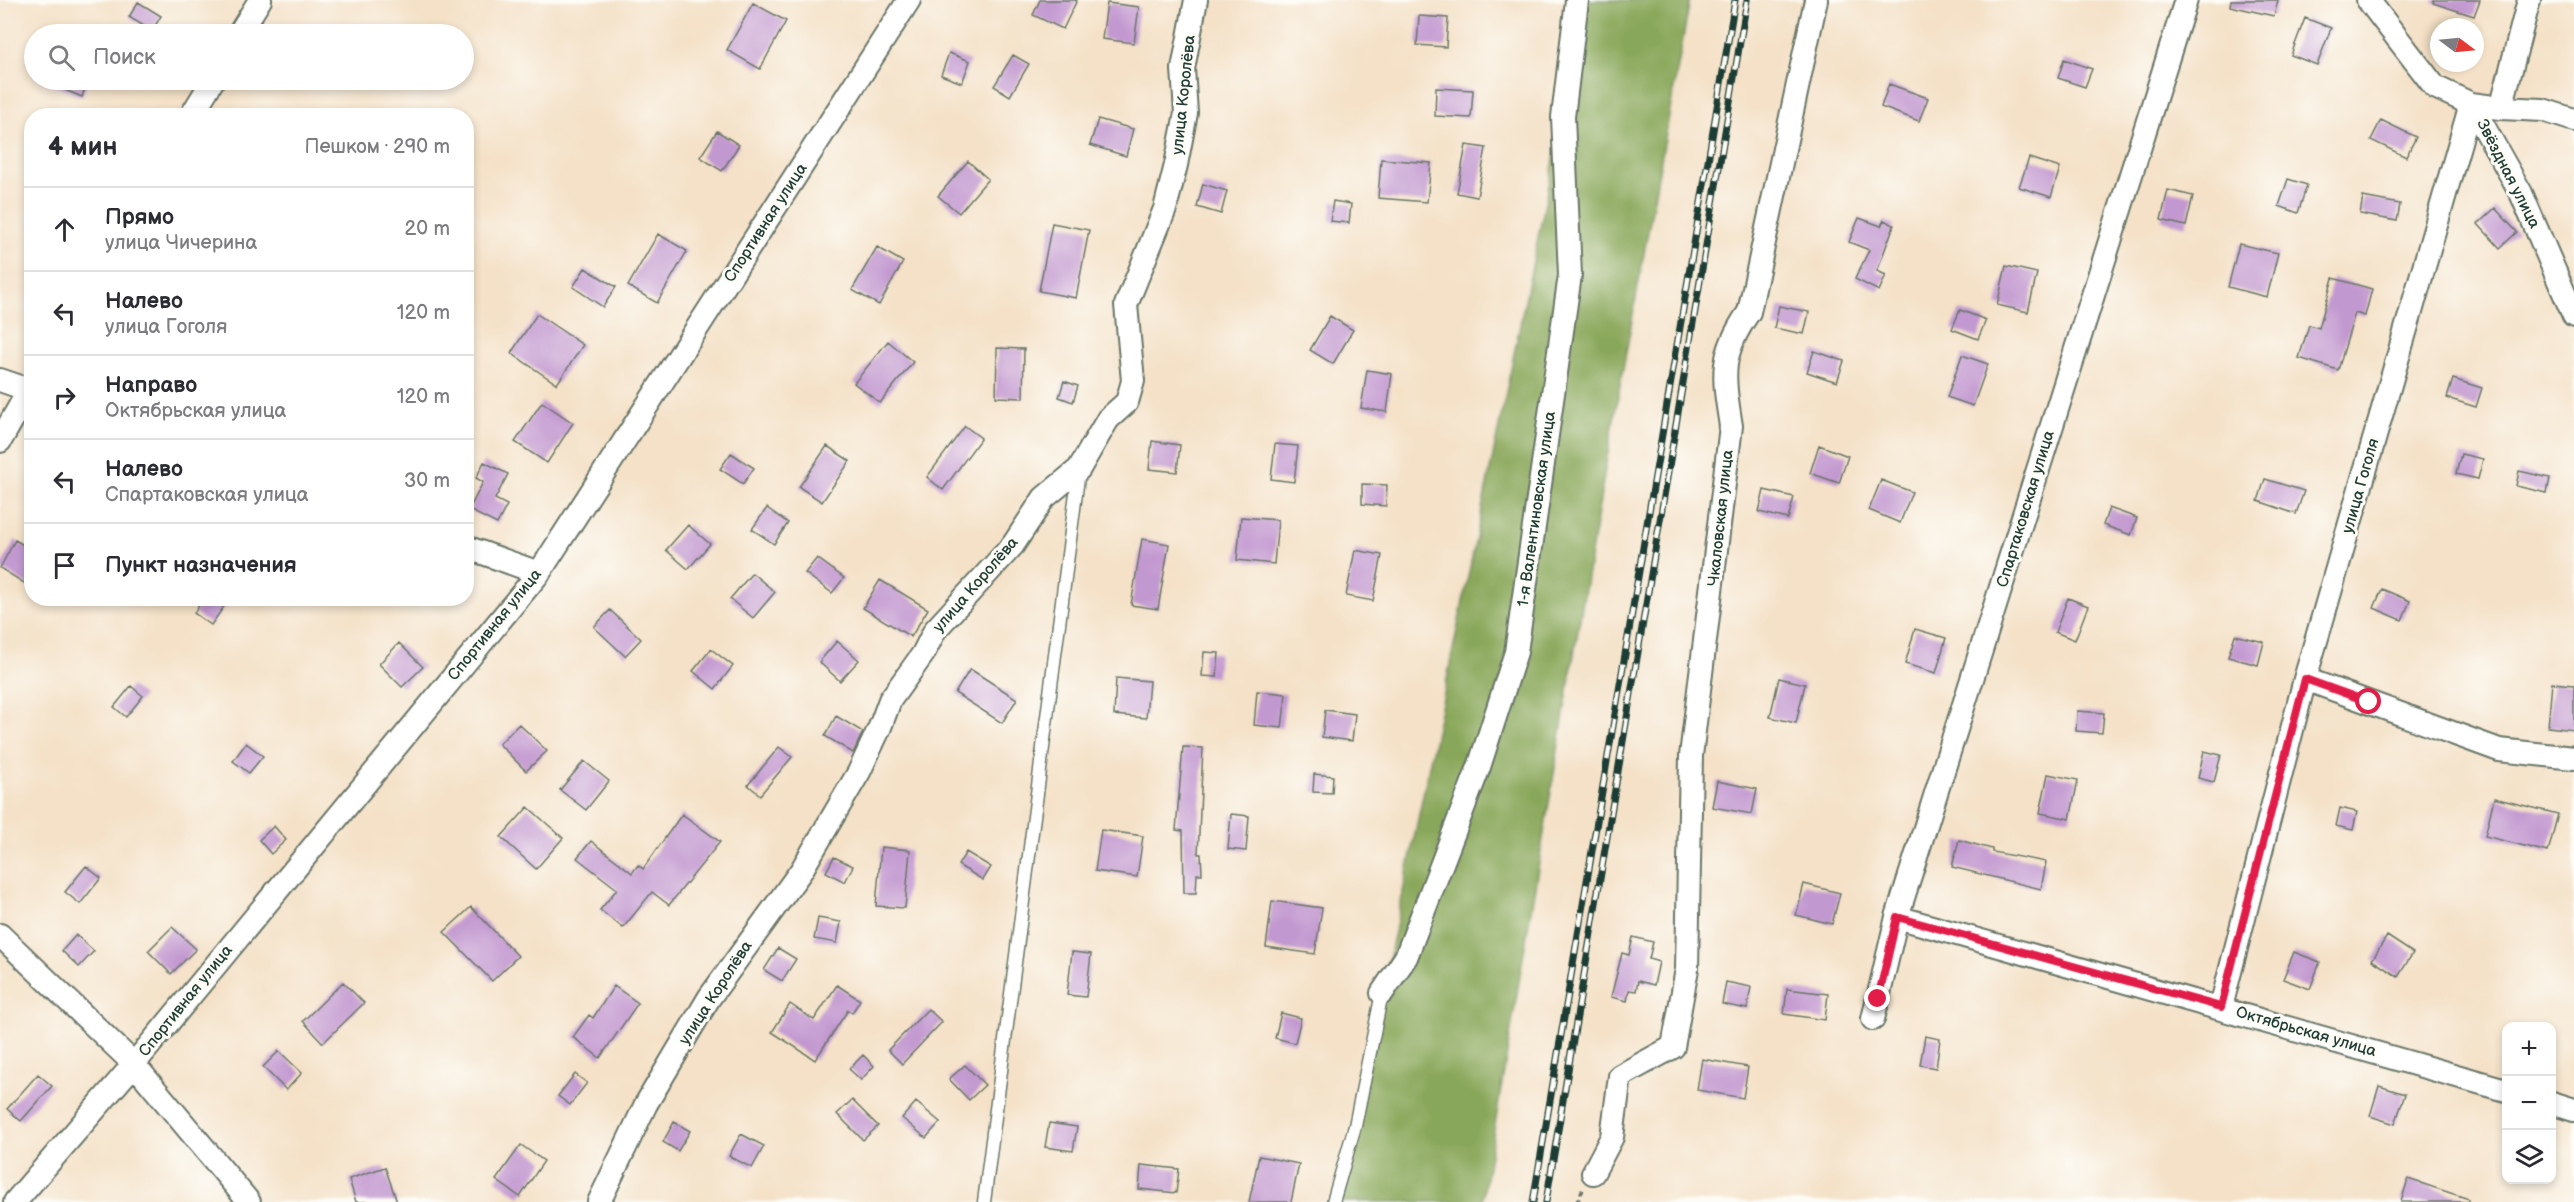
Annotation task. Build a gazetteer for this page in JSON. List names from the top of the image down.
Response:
{
  "streets": {
    "street": [
      "улица Королёва",
      "Звёздная улица",
      "Спортивная улица",
      "улица Гоголя",
      "1-я Валентиновская улица",
      "Спартаковская улица",
      "Чкаловская улица",
      "Октябрьская улица"
    ]
  },
  "crossings": [
    ["Звёздная улица", "улица Гоголя"],
    ["улица Гоголя", "Октябрьская улица"],
    ["Спартаковская улица", "Октябрьская улица"]
  ],
  "north": "right",
  "page": {
    "search": "Поиск",
    "heading": ["4 мин", "Пешком · 290 m"],
    "list": [
      ["Прямо", "улица Чичерина", "20 m"],
      ["Налево", "улица Гоголя", "120 m"],
      ["Направо", "Октябрьская улица", "120 m"],
      ["Налево", "Спартаковская улица", "30 m"],
      "Пункт назначения"
    ],
    "map_buttons": ["+", "−"]
  }
}
